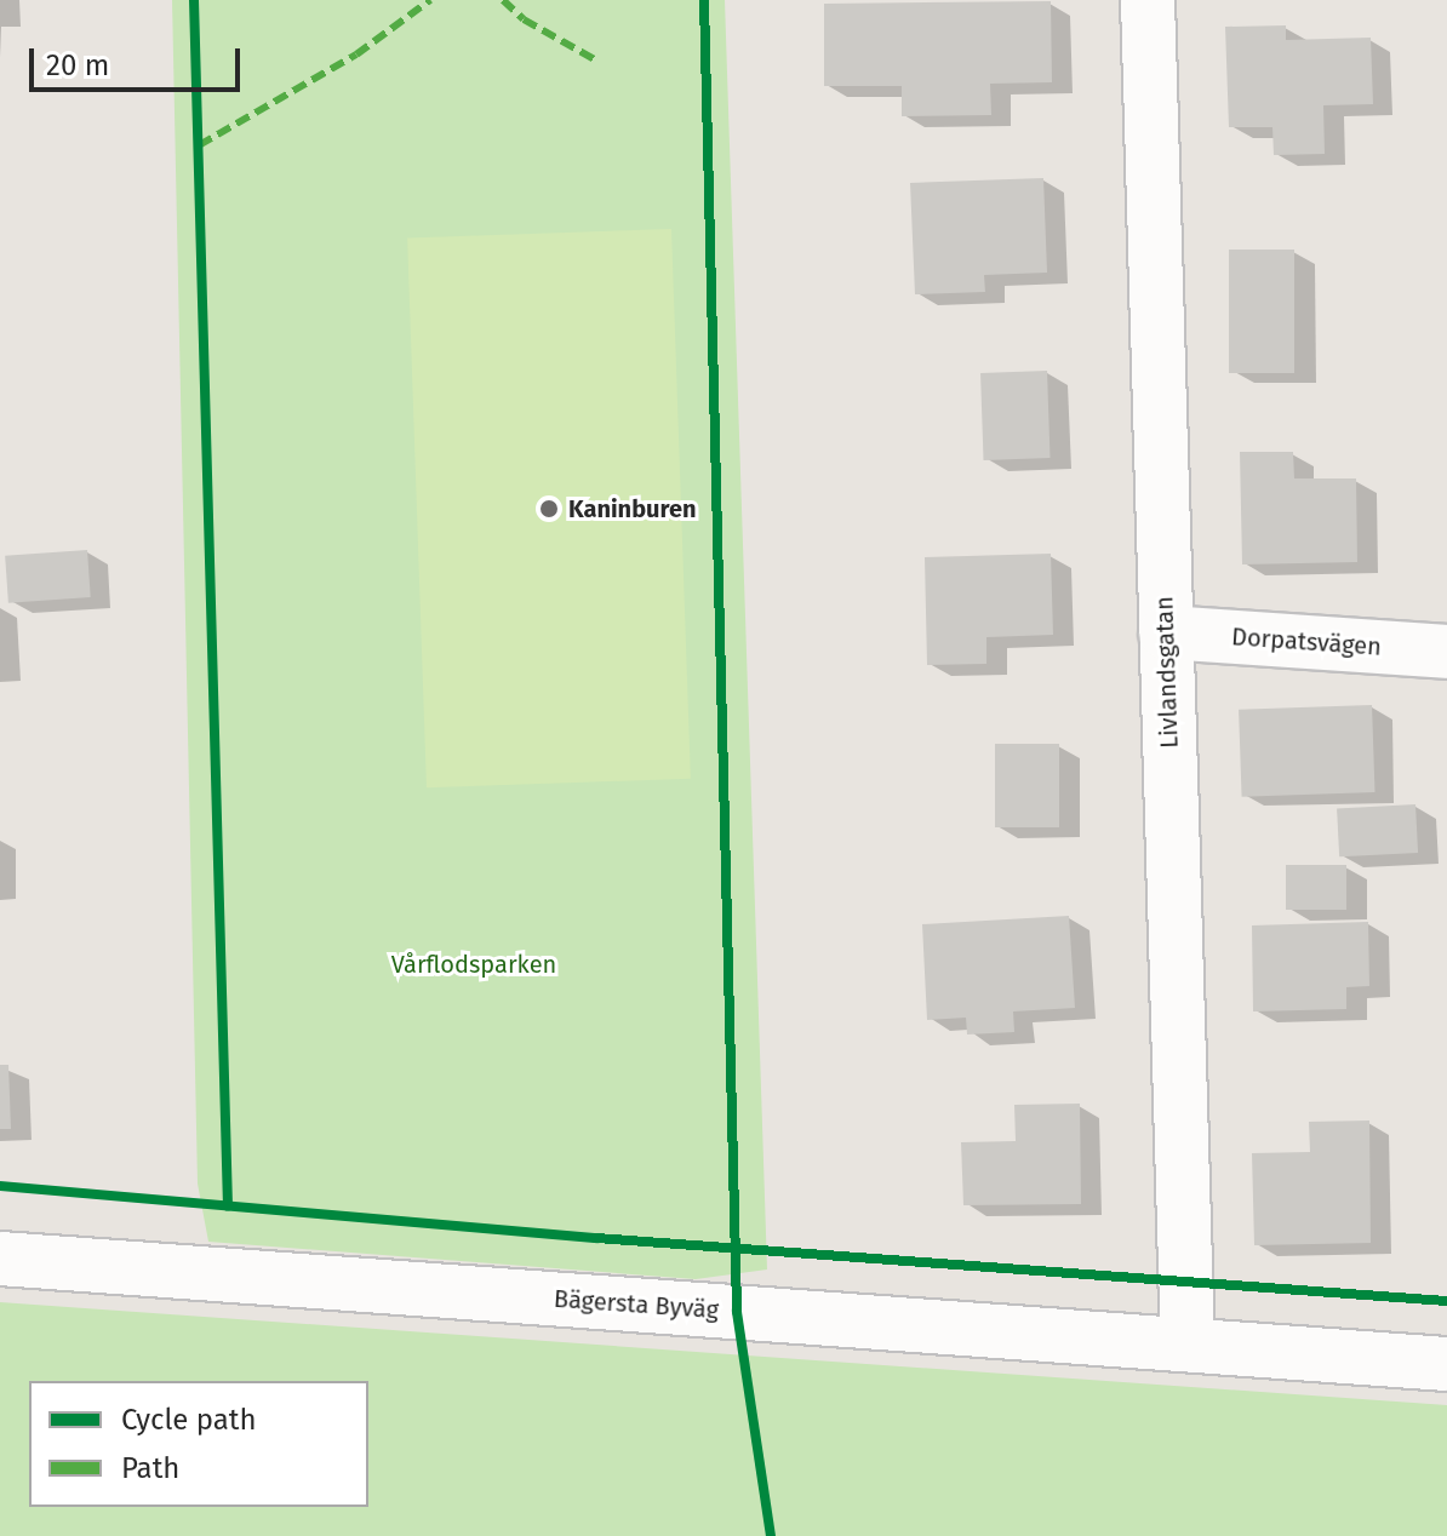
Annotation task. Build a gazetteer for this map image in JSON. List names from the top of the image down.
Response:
{
  "streets": {
    "street": ["Dorpatsvägen", "Livlandsgatan", "Bägersta Byväg"]
  },
  "crossings": [
    ["Dorpatsvägen", "Livlandsgatan"],
    ["Livlandsgatan", "Bägersta Byväg"]
  ],
  "parks": ["Vårflodsparken"],
  "places": ["Kaninburen"],
  "legend": ["Cycle path", "Path"],
  "scale_bar": "20 m"
}
